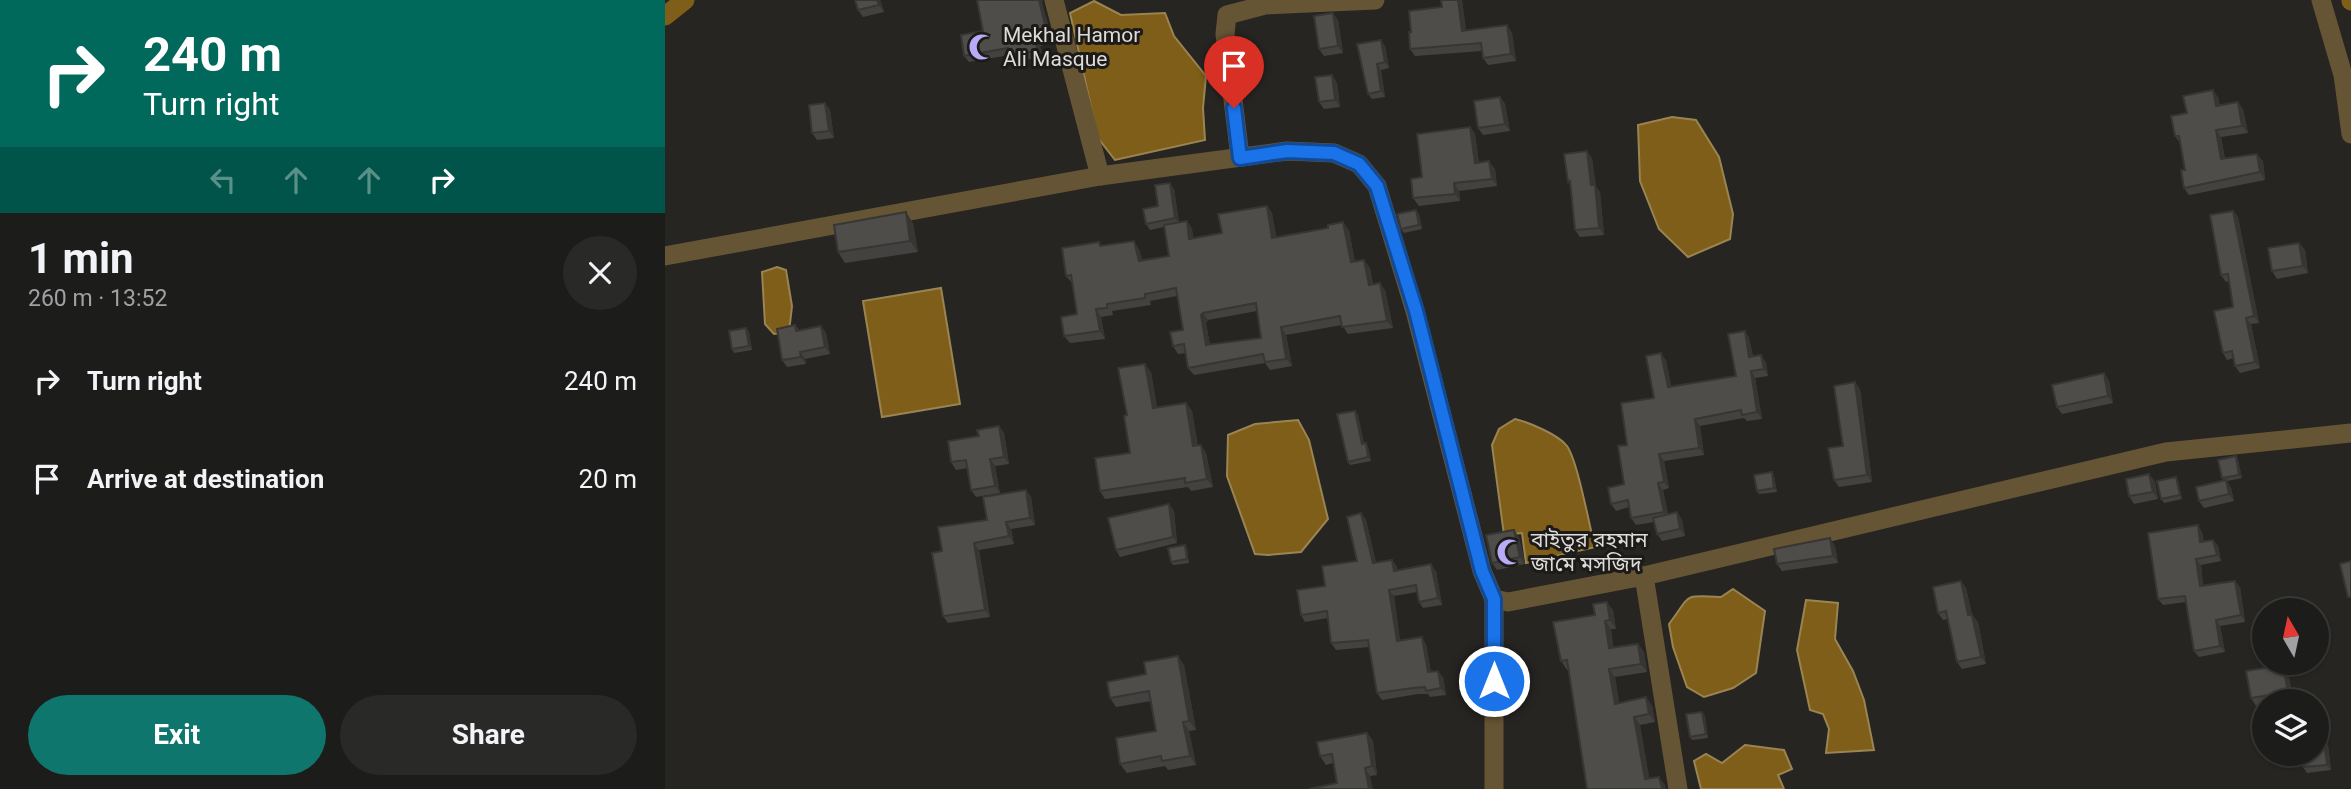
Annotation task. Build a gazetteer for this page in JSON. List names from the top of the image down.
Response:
{
  "places": {
    "mosque": ["Mekhal Hamor Ali Masque", "বাইতুর রহমান জা‌মে মস‌জিদ"]
  },
  "north": "top",
  "page": {
    "turn": ["240 m", "Turn right"],
    "heading": ["1 min", "260 m · 13:52"],
    "list": [
      {
        "name": "Turn right",
        "value": "240 m"
      },
      {
        "name": "Arrive at destination",
        "value": "20 m"
      }
    ],
    "buttons": ["Exit", "Share"]
  }
}
